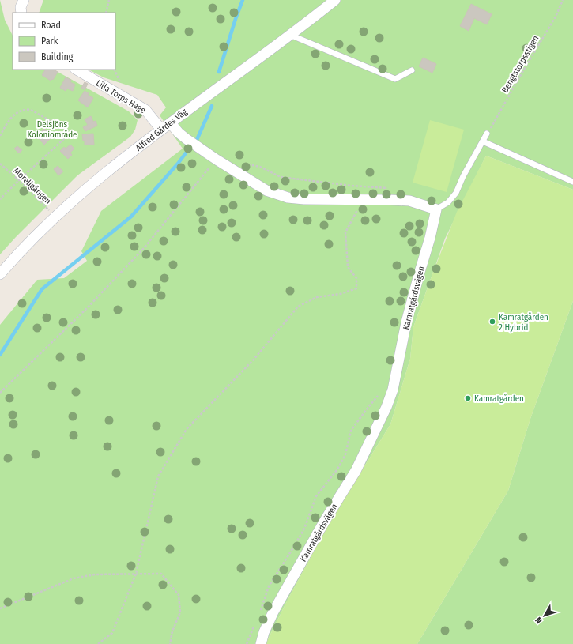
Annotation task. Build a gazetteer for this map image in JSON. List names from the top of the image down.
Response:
{
  "streets": {
    "street": ["Lilla Torps Hage", "Alfred Gärdes Väg", "Kamratgårdsvägen"],
    "path": ["Bengtstorpsstigen", "Morellgången"]
  },
  "crossings": [
    ["Lilla Torps Hage", "Alfred Gärdes Väg"],
    ["Alfred Gärdes Väg", "Morellgången"]
  ],
  "parks": ["Delsjöns Koloniområde"],
  "places": ["Kamratgården 2 Hybrid", "Kamratgården"],
  "legend": ["Road", "Park", "Building"],
  "north": "bottom left"
}
